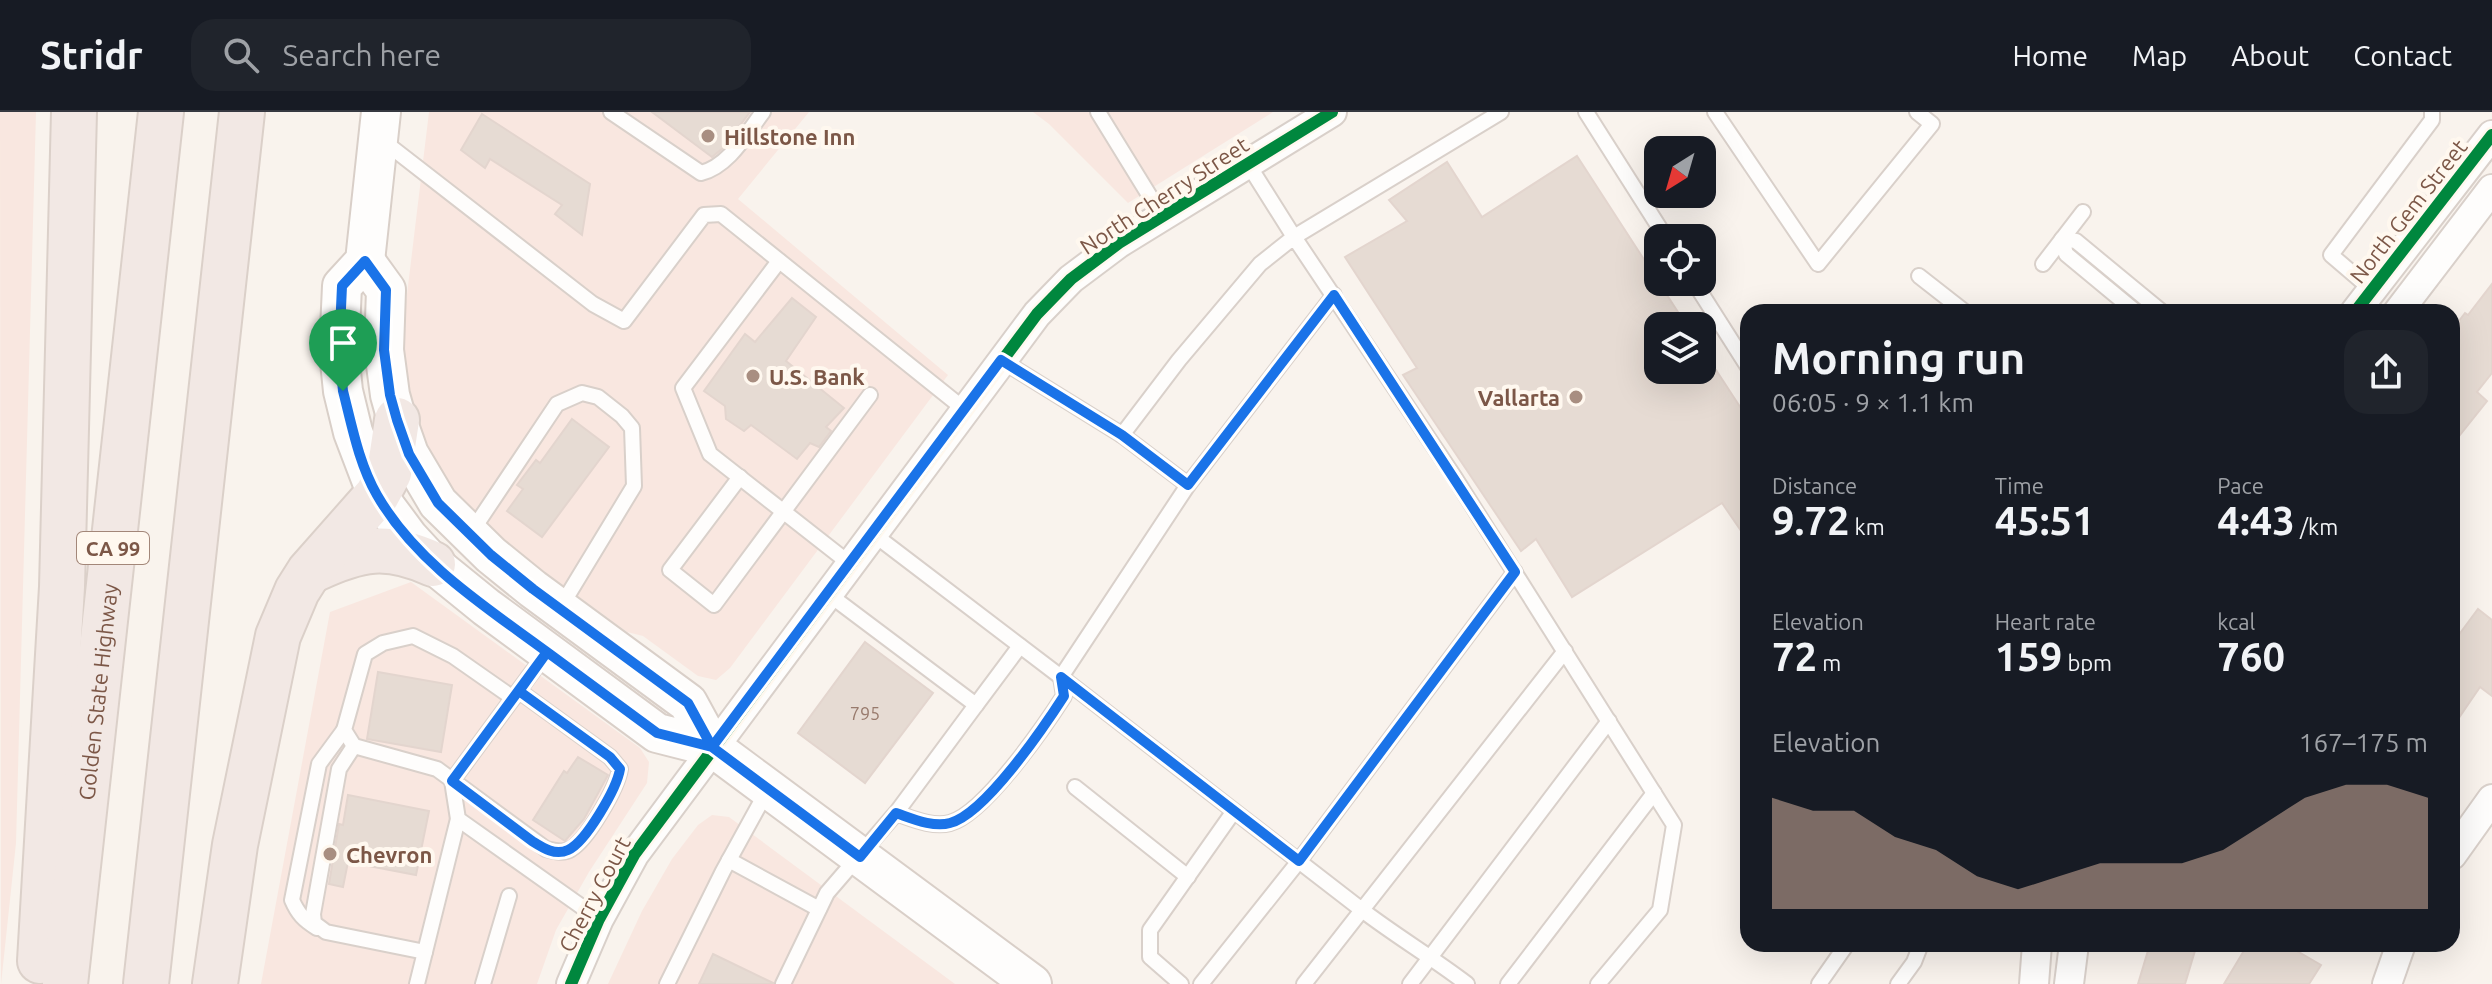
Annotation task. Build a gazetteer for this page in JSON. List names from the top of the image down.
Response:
{
  "streets": {
    "highway": ["CA 99", "Golden State Highway"],
    "street": ["North Cherry Street", "North Gem Street", "Cherry Court"]
  },
  "crossings": [
    ["North Cherry Street", "Cherry Court"]
  ],
  "places": [
    "Hillstone Inn",
    "U.S. Bank",
    "Vallarta",
    "Chevron"
  ],
  "house_numbers": ["795"],
  "north": "bottom left",
  "page": {
    "header": "Stridr",
    "search": "Search here",
    "nav": [
      "Home",
      "Map",
      "About",
      "Contact"
    ],
    "heading": ["Morning run", "06:05 · 9 × 1.1 km"],
    "stats": [
      ["Distance", "9.72 km"],
      ["Time", "45:51"],
      ["Pace", "4:43 /km"],
      ["Elevation", "72 m"],
      ["Heart rate", "159 bpm"],
      ["kcal", "760"]
    ],
    "chart": ["Elevation", "167–175 m"]
  }
}
